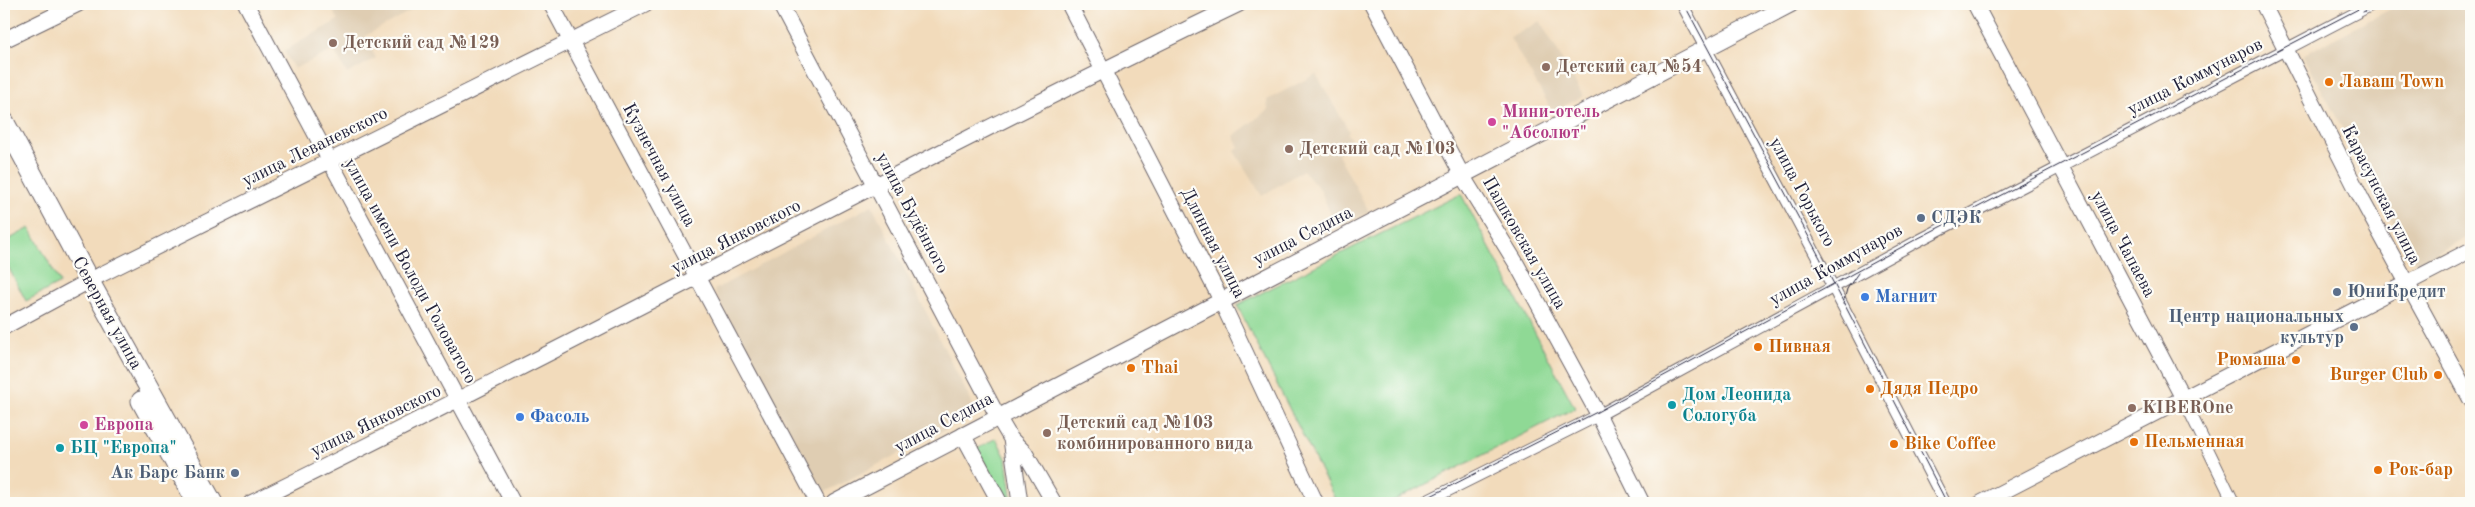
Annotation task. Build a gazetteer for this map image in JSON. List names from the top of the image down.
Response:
{
  "streets": {
    "main road": ["улица Седина", "Северная улица"],
    "street": [
      "улица Коммунаров",
      "улица Леваневского",
      "Кузнечная улица",
      "улица Горького",
      "Карасунская улица",
      "улица Будённого",
      "улица Янковского",
      "Длинная улица",
      "Пашковская улица",
      "улица Чапаева",
      "улица имени Володи Головатого"
    ]
  },
  "crossings": [
    ["улица Коммунаров", "улица Горького"],
    ["улица Коммунаров", "Карасунская улица"],
    ["улица Коммунаров", "Пашковская улица"],
    ["улица Коммунаров", "улица Чапаева"],
    ["улица Леваневского", "Кузнечная улица"],
    ["улица Леваневского", "улица имени Володи Головатого"],
    ["улица Леваневского", "Северная улица"],
    ["Кузнечная улица", "улица Янковского"],
    ["улица Горького", "улица Седина"],
    ["улица Будённого", "улица Седина"],
    ["улица Будённого", "улица Янковского"],
    ["улица Седина", "Длинная улица"],
    ["улица Седина", "Пашковская улица"],
    ["улица Янковского", "Длинная улица"],
    ["улица Янковского", "улица имени Володи Головатого"]
  ],
  "places": [
    "Детский сад №129",
    "Детский сад №54",
    "Лаваш Town",
    "Мини-отель \"Абсолют\"",
    "Детский сад №103",
    "СДЭК",
    "ЮниКредит",
    "Магнит",
    "Центр национальных культур",
    "Пивная",
    "Рюмаша",
    "Thai",
    "Burger Club",
    "Дядя Педро",
    "Дом Леонида Сологуба",
    "KIBEROne",
    "Фасоль",
    "Европа",
    "Детский сад №103 комбинированного вида",
    "Пельменная",
    "Bike Coffee",
    "БЦ \"Европа\"",
    "Рок-бар",
    "Ак Барс Банк"
  ]
}
